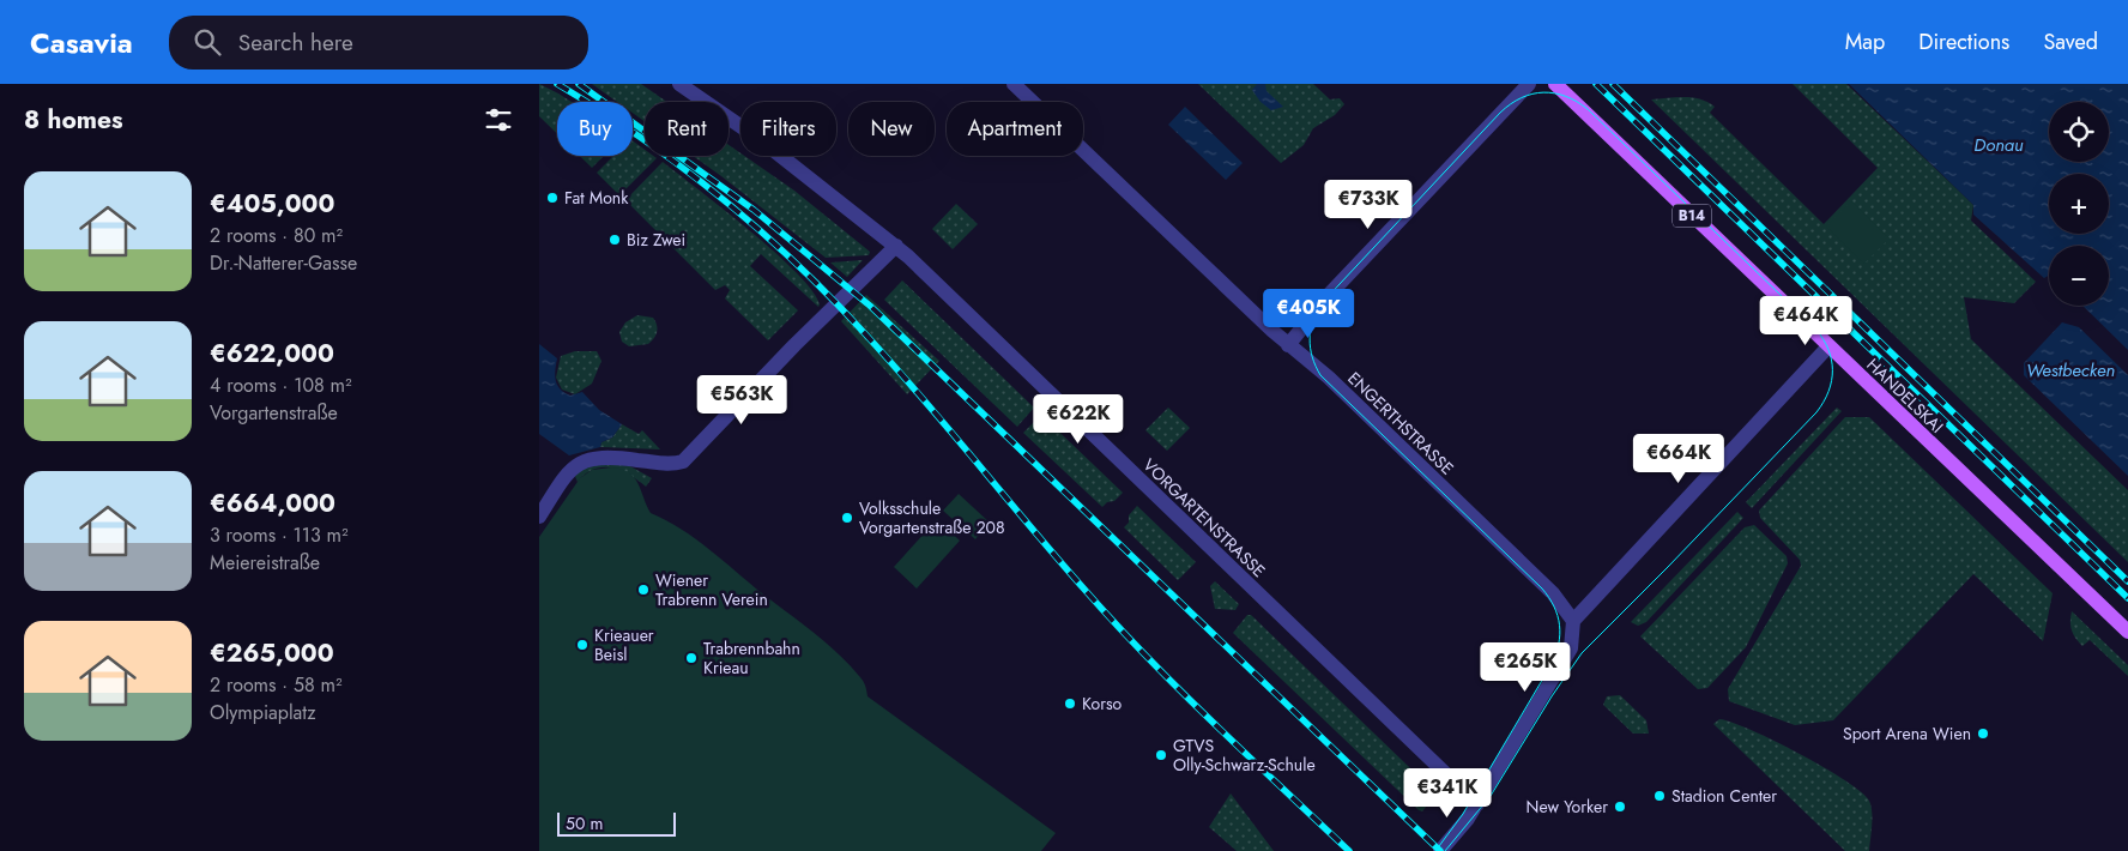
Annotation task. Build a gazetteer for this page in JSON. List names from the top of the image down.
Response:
{
  "streets": {
    "main road": ["B14", "HANDELSKAI"],
    "street": ["ENGERTHSTRASSE", "VORGARTENSTRASSE"]
  },
  "water": ["Donau", "Westbecken"],
  "places": [
    "Fat Monk",
    "Biz Zwei",
    "Volksschule Vorgartenstraße 208",
    "Wiener Trabrenn Verein",
    "Krieauer Beisl",
    "Trabrennbahn Krieau",
    "Korso",
    "Sport Arena Wien",
    "GTVS Olly-Schwarz-Schule",
    "Stadion Center",
    "New Yorker"
  ],
  "scale_bar": "50 m",
  "page": {
    "header": "Casavia",
    "search": "Search here",
    "nav": ["Map", "Directions", "Saved"],
    "heading": "8 homes",
    "map_buttons": ["+", "−"],
    "chip": [
      "Buy",
      "Rent",
      "Filters",
      "New",
      "Apartment"
    ],
    "list": [
      {
        "name": "€405,000",
        "note": "2 rooms · 80 m² · Dr.-Natterer-Gasse"
      },
      {
        "name": "€622,000",
        "note": "4 rooms · 108 m² · Vorgartenstraße"
      },
      {
        "name": "€664,000",
        "note": "3 rooms · 113 m² · Meiereistraße"
      },
      {
        "name": "€265,000",
        "note": "2 rooms · 58 m² · Olympiaplatz"
      }
    ],
    "price": [
      "€733K",
      "€405K",
      "€464K",
      "€563K",
      "€622K",
      "€664K",
      "€265K",
      "€341K"
    ],
    "scale": "50 m"
  }
}
